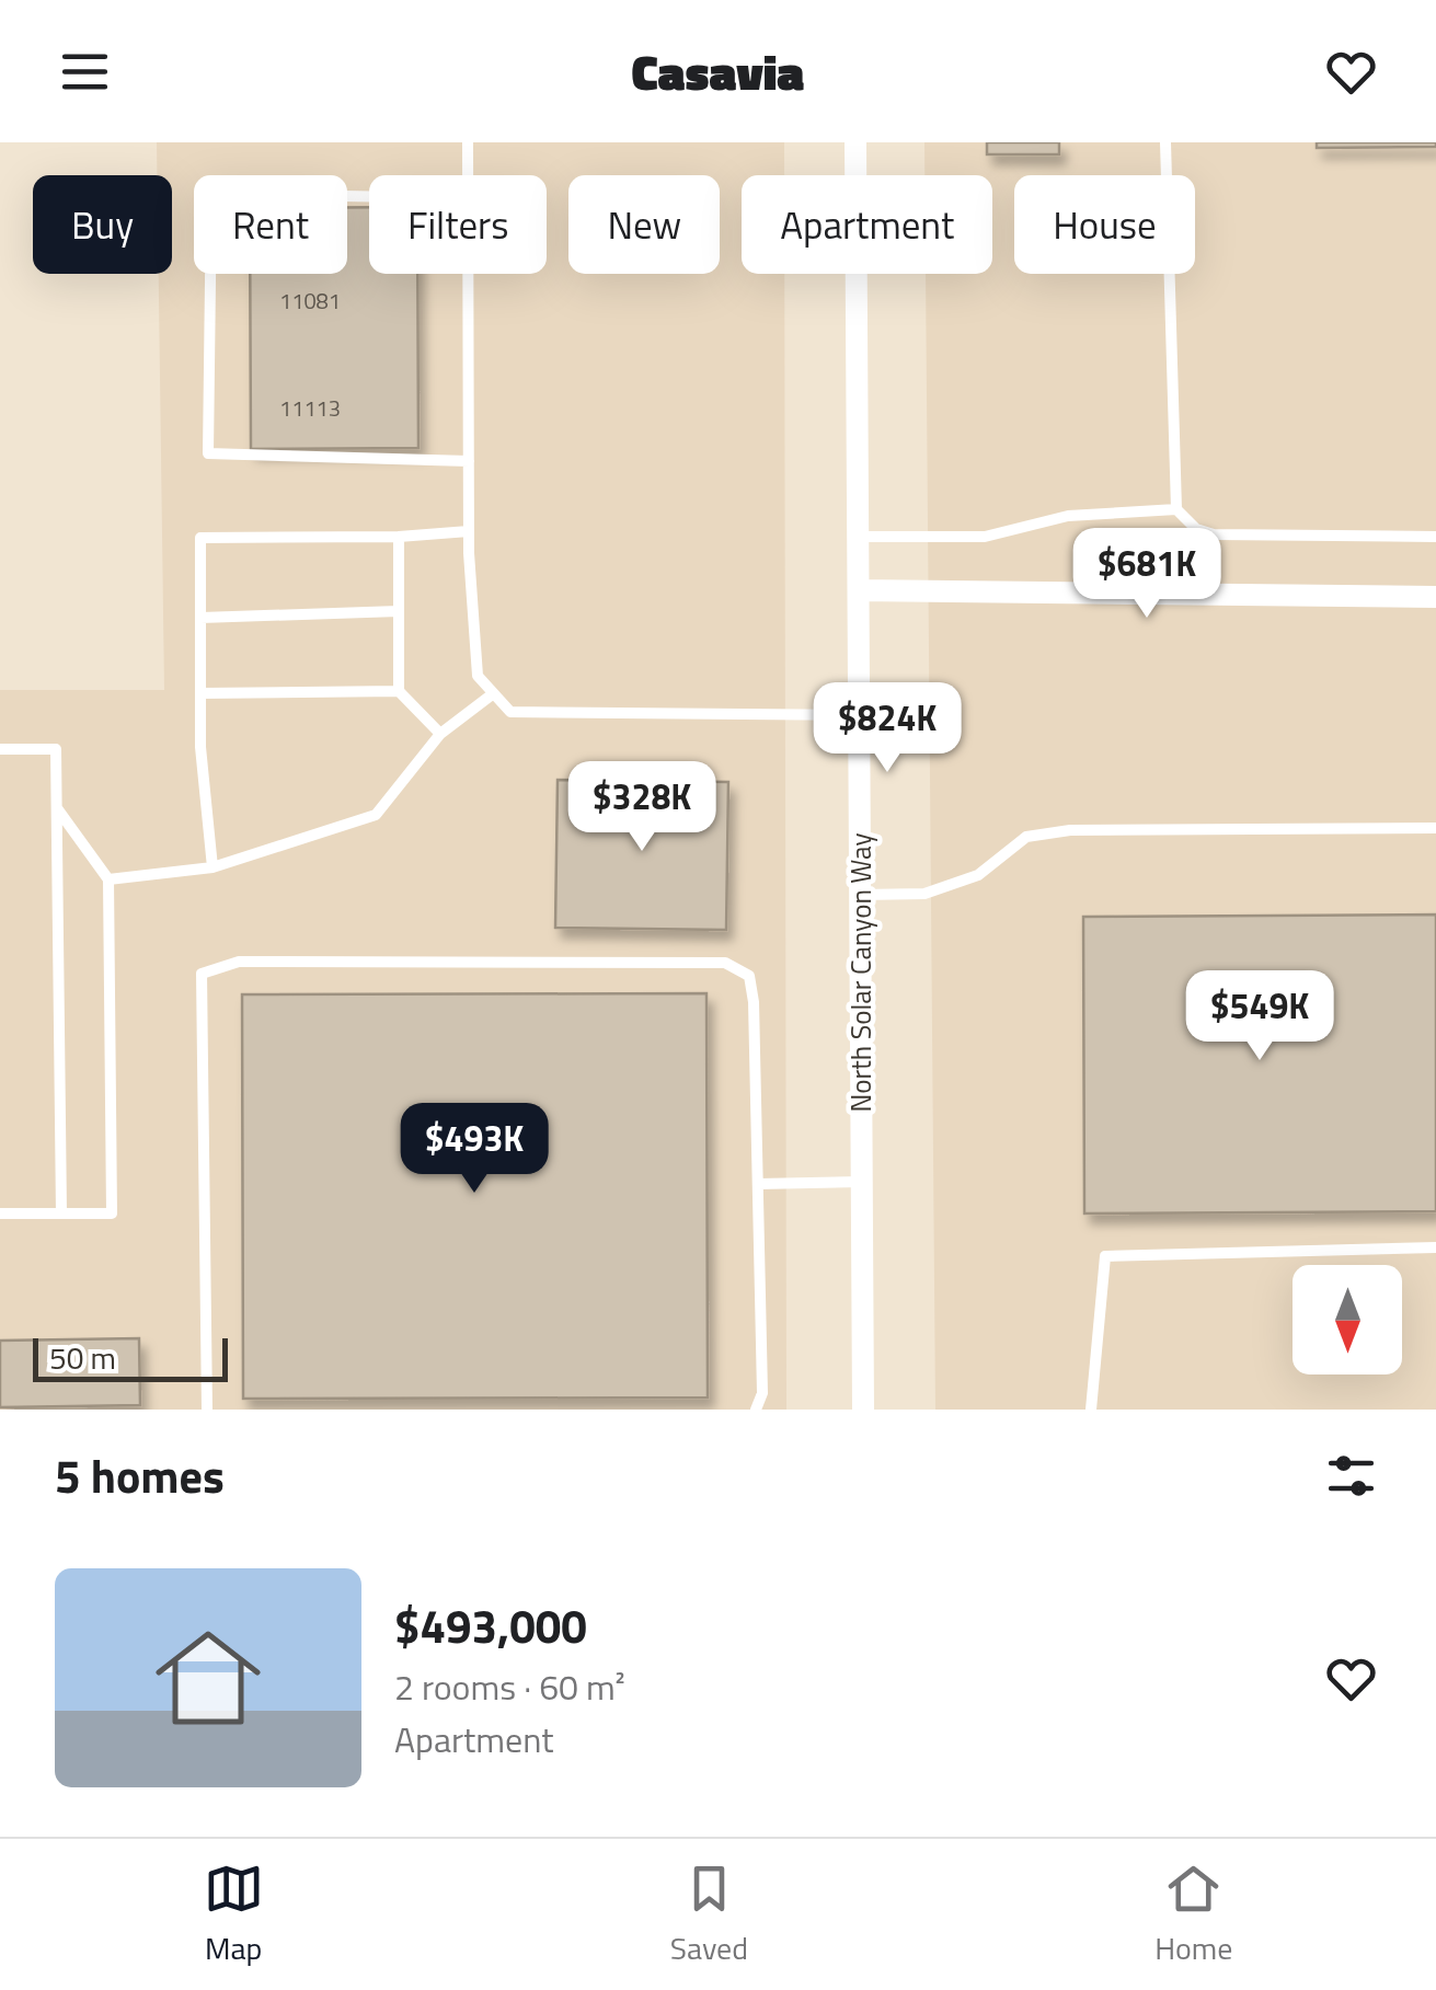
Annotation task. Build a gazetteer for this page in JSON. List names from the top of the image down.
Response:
{
  "streets": {
    "street": ["North Solar Canyon Way"]
  },
  "house_numbers": ["11081", "11113"],
  "scale_bar": "50 m",
  "north": "bottom",
  "page": {
    "header": "Casavia",
    "chip": [
      "Buy",
      "Rent",
      "Filters",
      "New",
      "Apartment",
      "House"
    ],
    "price": [
      "$681K",
      "$824K",
      "$328K",
      "$549K",
      "$493K"
    ],
    "scale": "50 m",
    "heading": "5 homes",
    "list": [
      {
        "name": "$493,000",
        "note": "2 rooms · 60 m² · Apartment"
      }
    ],
    "tabs": ["Map", "Saved", "Home"]
  }
}
